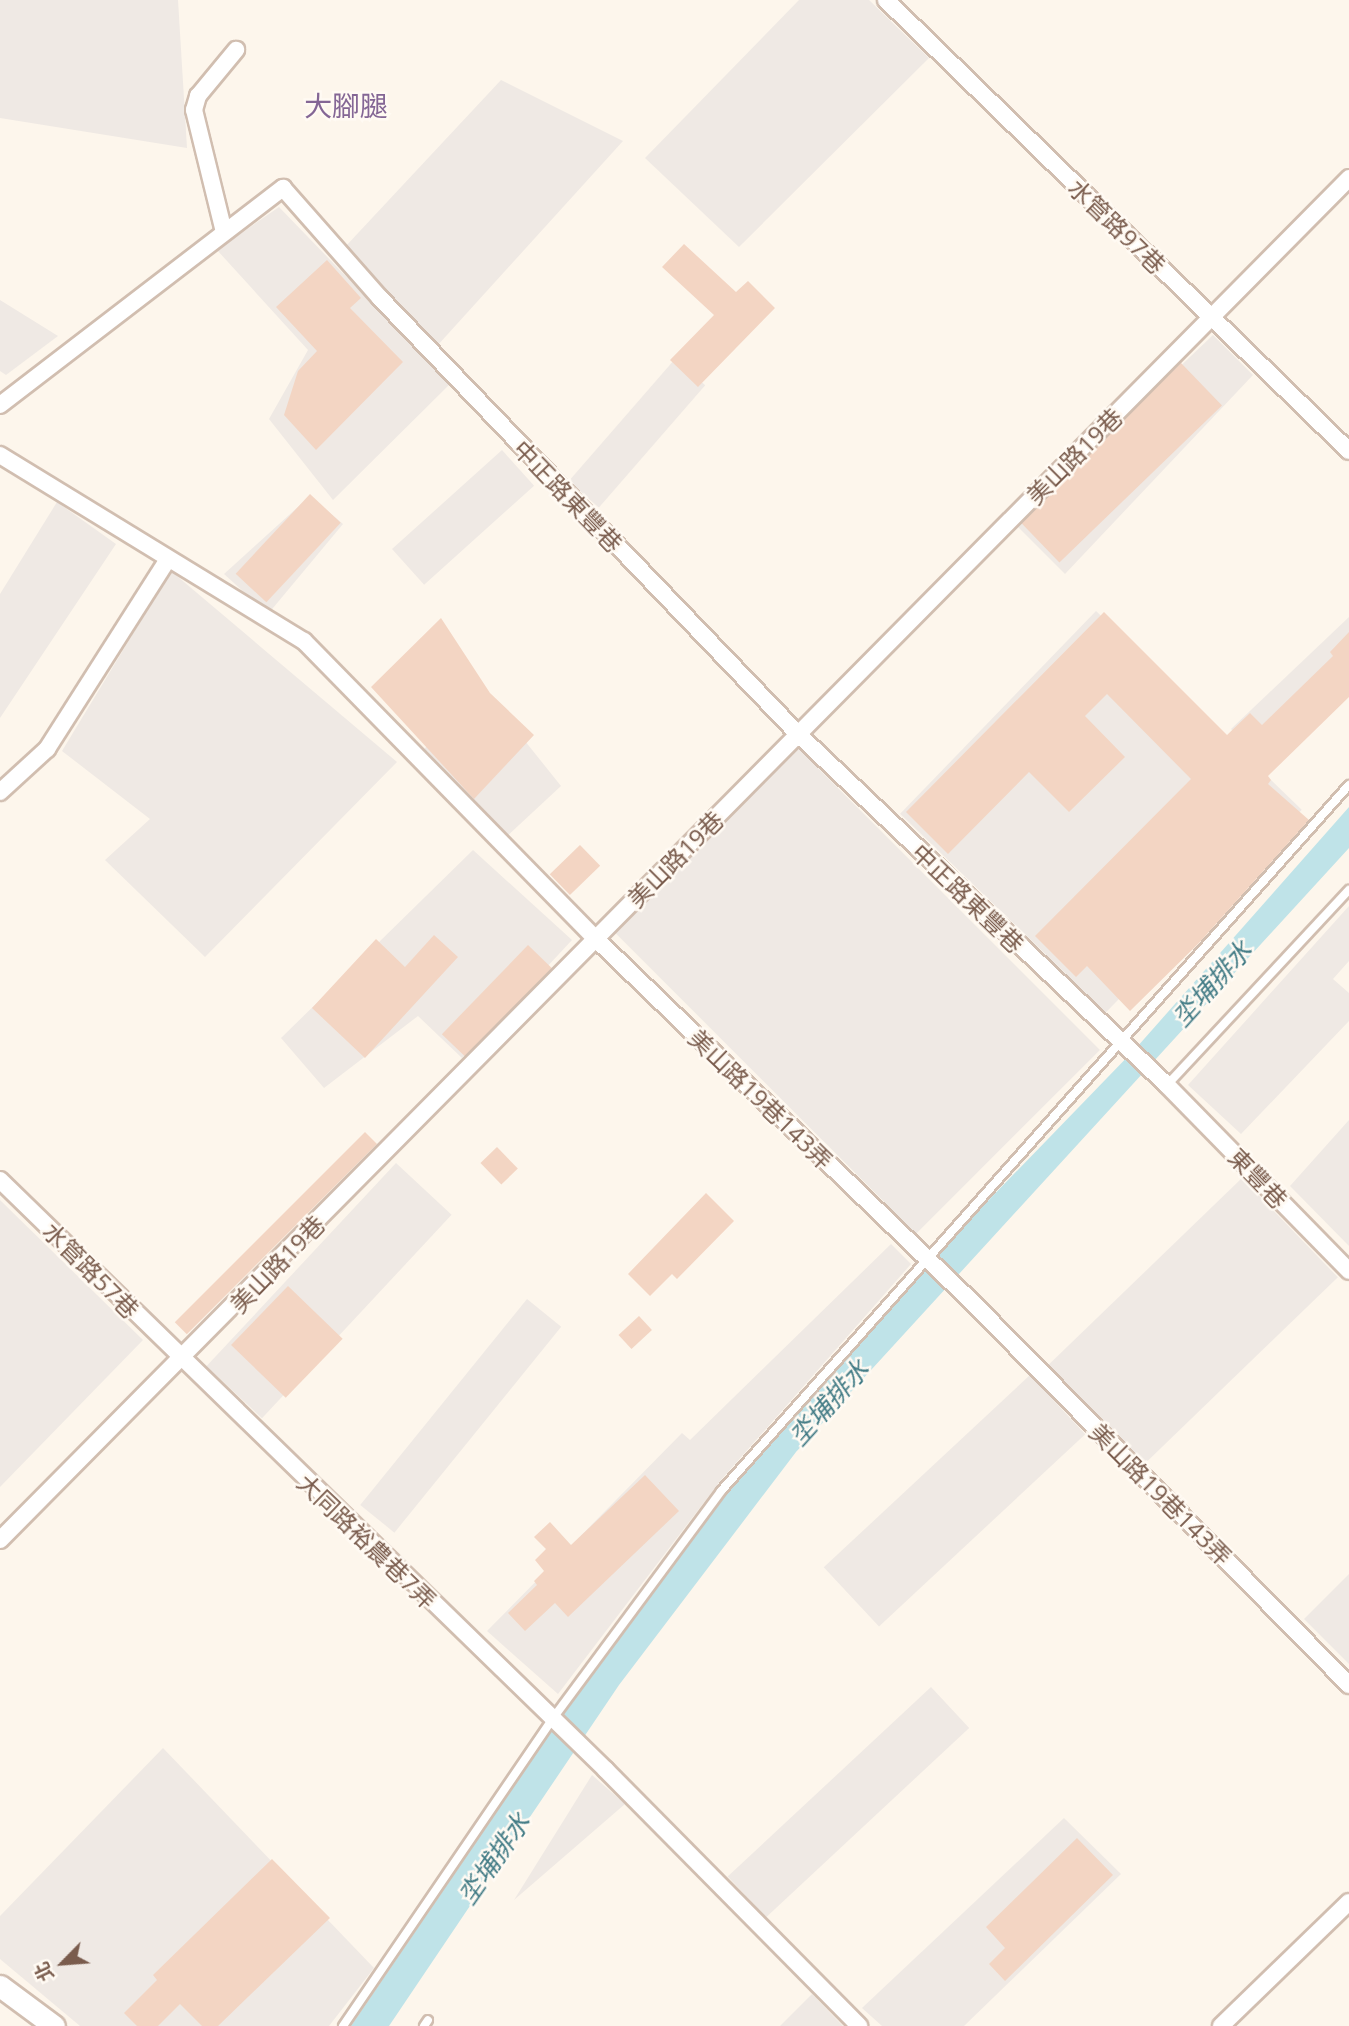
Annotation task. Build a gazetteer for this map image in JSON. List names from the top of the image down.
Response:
{
  "streets": {
    "street": [
      "水管路97巷",
      "美山路19巷",
      "中正路東豐巷",
      "美山路19巷143弄",
      "東豐巷",
      "水管路57巷",
      "大同路裕農巷7弄"
    ]
  },
  "crossings": [
    ["水管路97巷", "美山路19巷"],
    ["美山路19巷", "中正路東豐巷"],
    ["美山路19巷", "美山路19巷143弄"],
    ["美山路19巷", "水管路57巷"],
    ["美山路19巷", "大同路裕農巷7弄"],
    ["中正路東豐巷", "東豐巷"],
    ["水管路57巷", "大同路裕農巷7弄"]
  ],
  "districts": ["大腳腿"],
  "water": ["坔埔排水"],
  "north": "bottom left"
}
